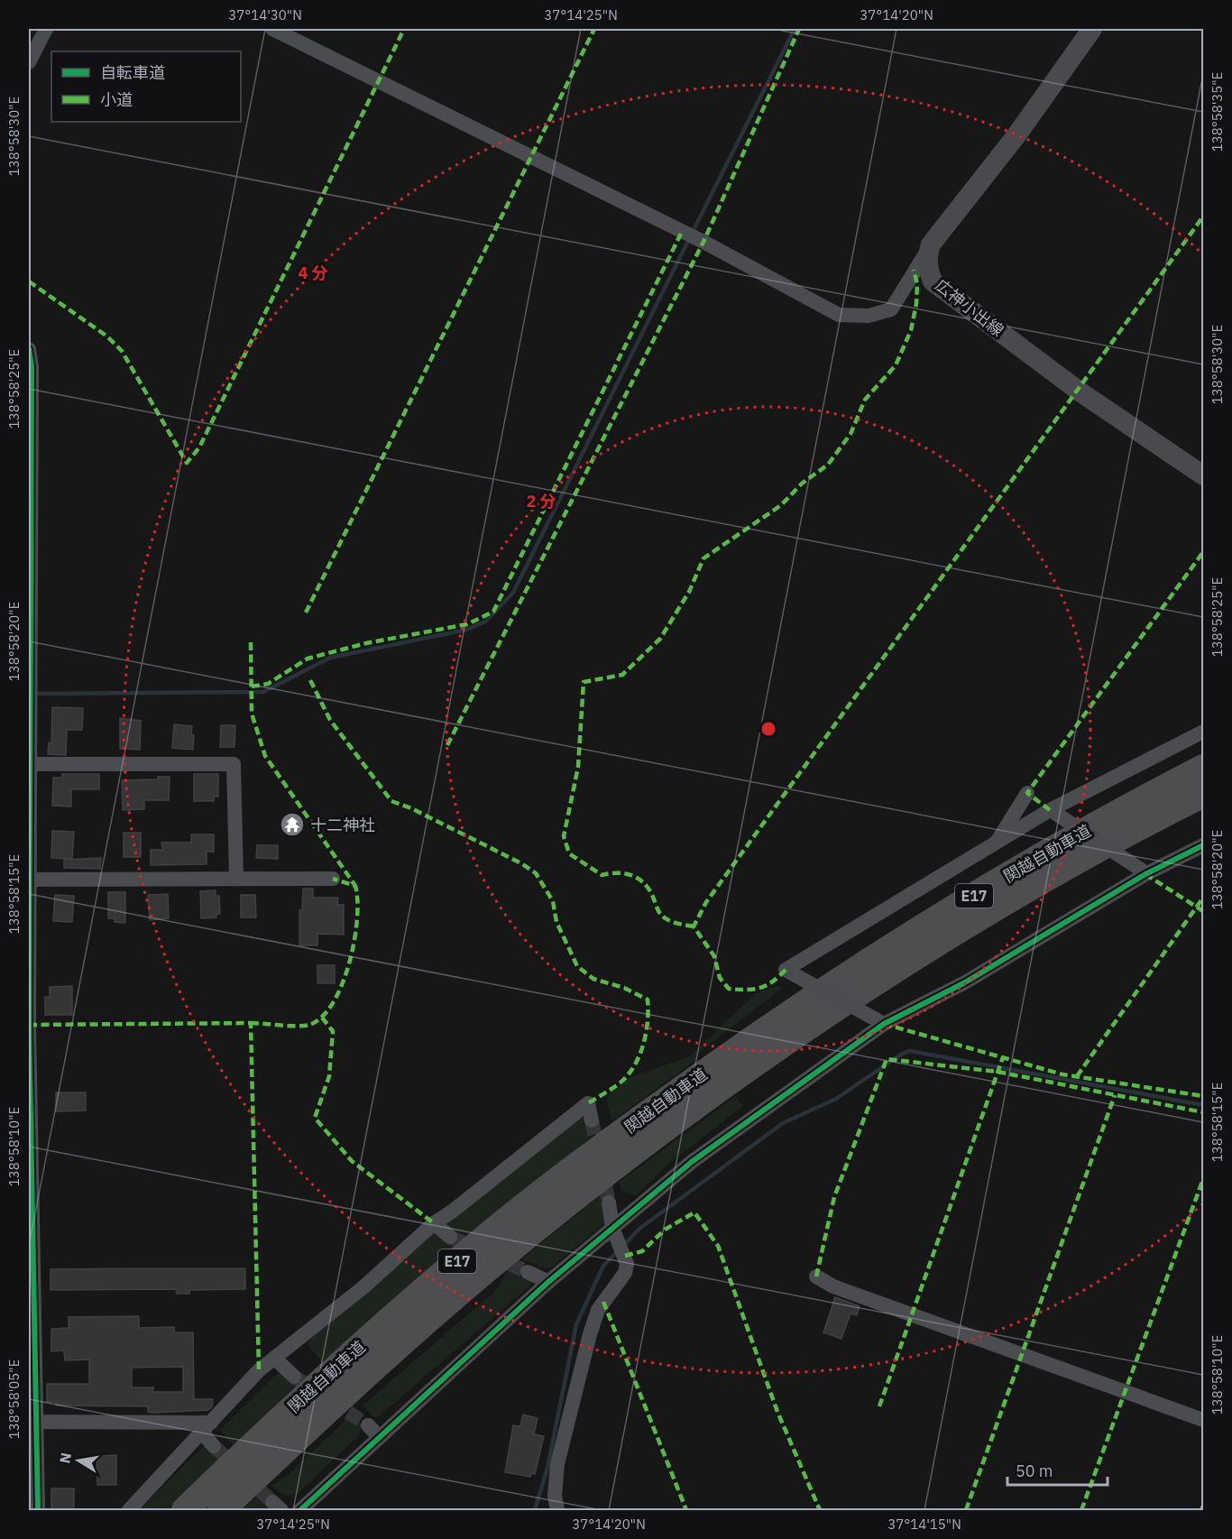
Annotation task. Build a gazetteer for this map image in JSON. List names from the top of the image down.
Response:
{
  "streets": {
    "highway": ["関越自動車道", "E17"],
    "main road": ["広神小出線"]
  },
  "places": {
    "temple": ["十二神社"]
  },
  "legend": ["自転車道", "小道"],
  "scale_bar": "50 m",
  "north": "left",
  "coordinates": [
    "37°14'30\"N",
    "37°14'25\"N",
    "37°14'20\"N",
    "138°58'35\"E",
    "138°58'30\"E",
    "138°58'25\"E",
    "138°58'20\"E",
    "138°58'15\"E",
    "138°58'10\"E",
    "138°58'05\"E",
    "37°14'15\"N"
  ],
  "rings": ["4 分", "2 分"]
}
